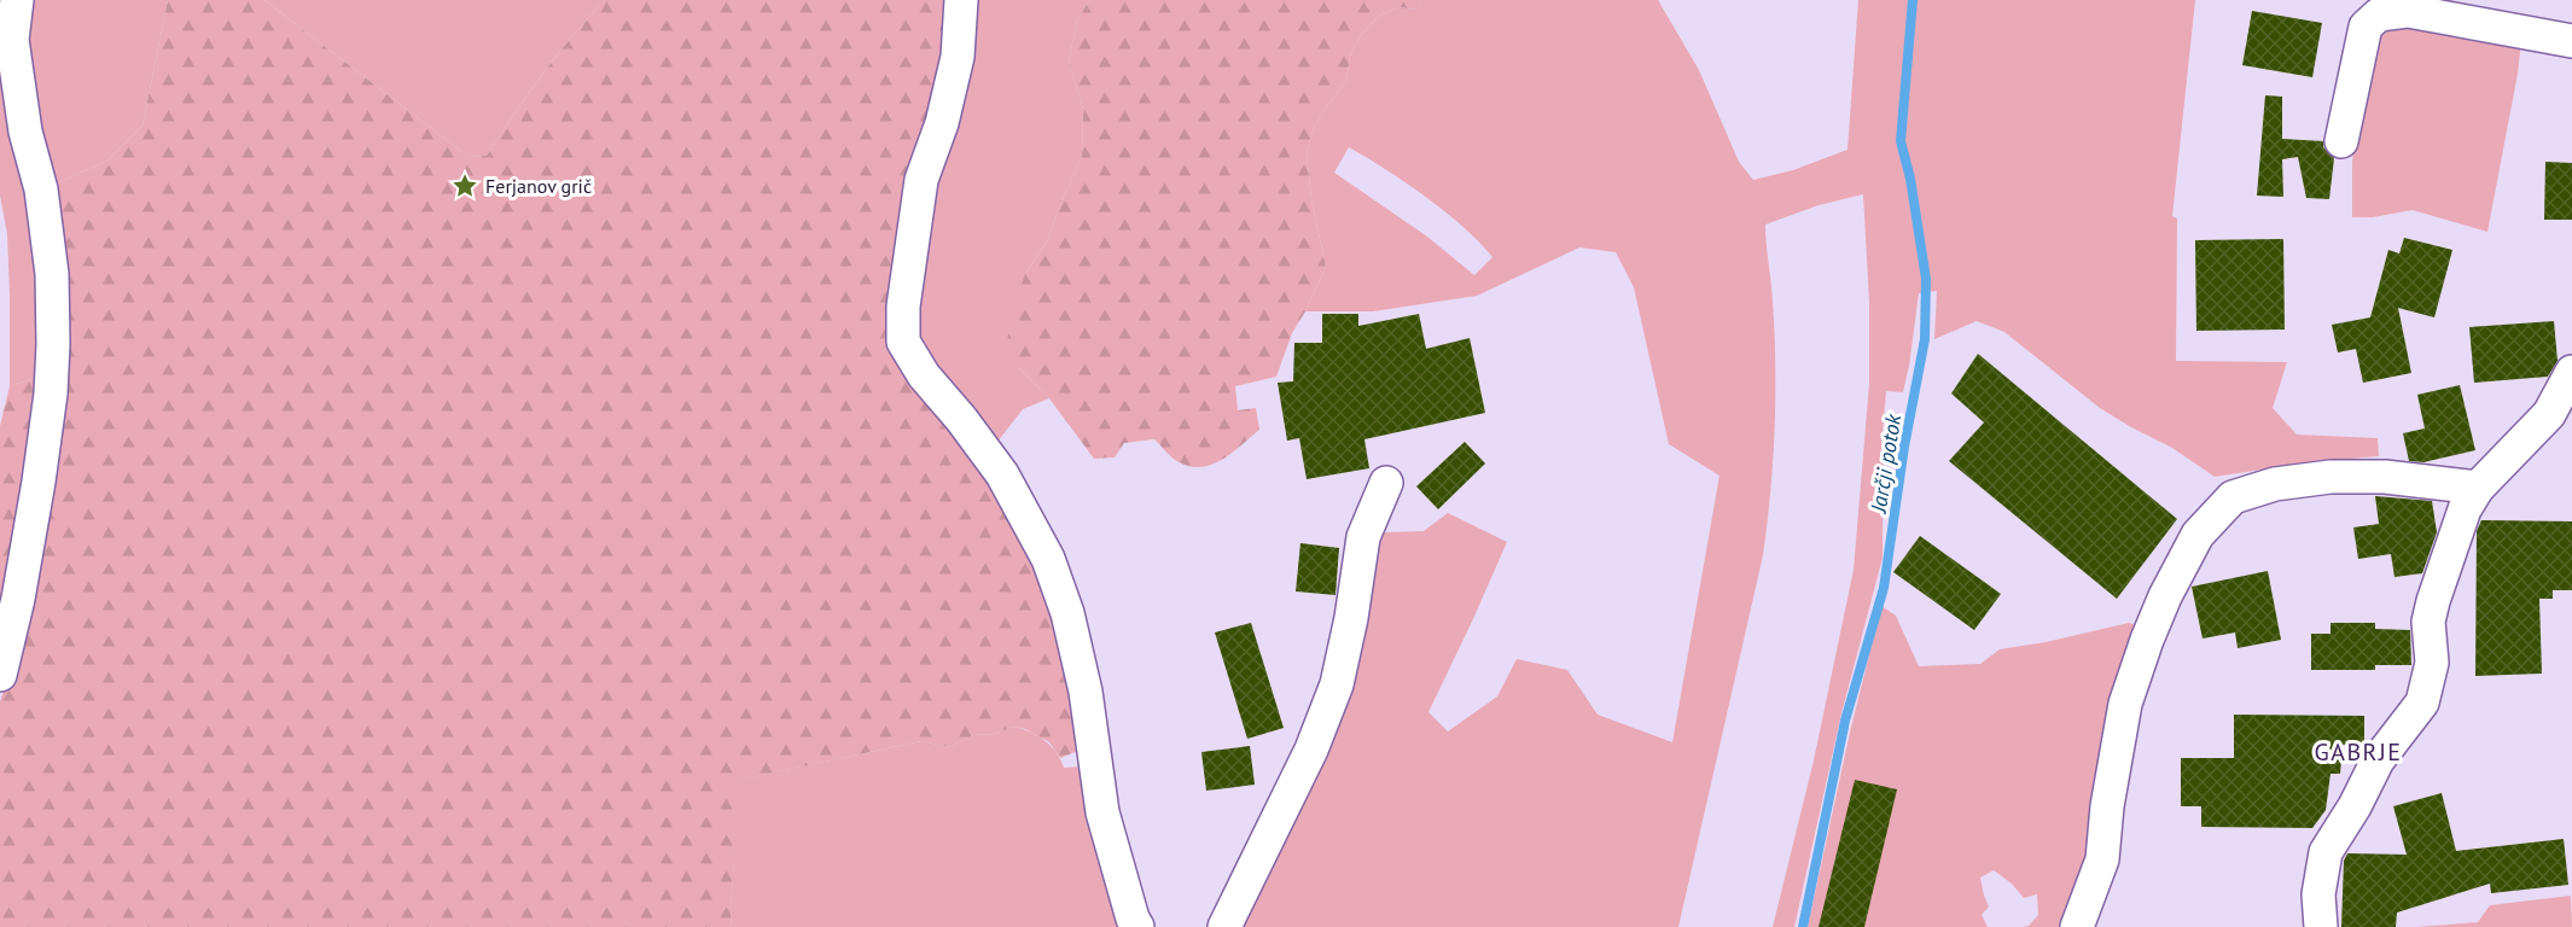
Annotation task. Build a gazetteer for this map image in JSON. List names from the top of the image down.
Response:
{
  "districts": ["GABRJE"],
  "water": ["Jarčji potok"],
  "places": {
    "place": ["Ferjanov grič"]
  }
}
